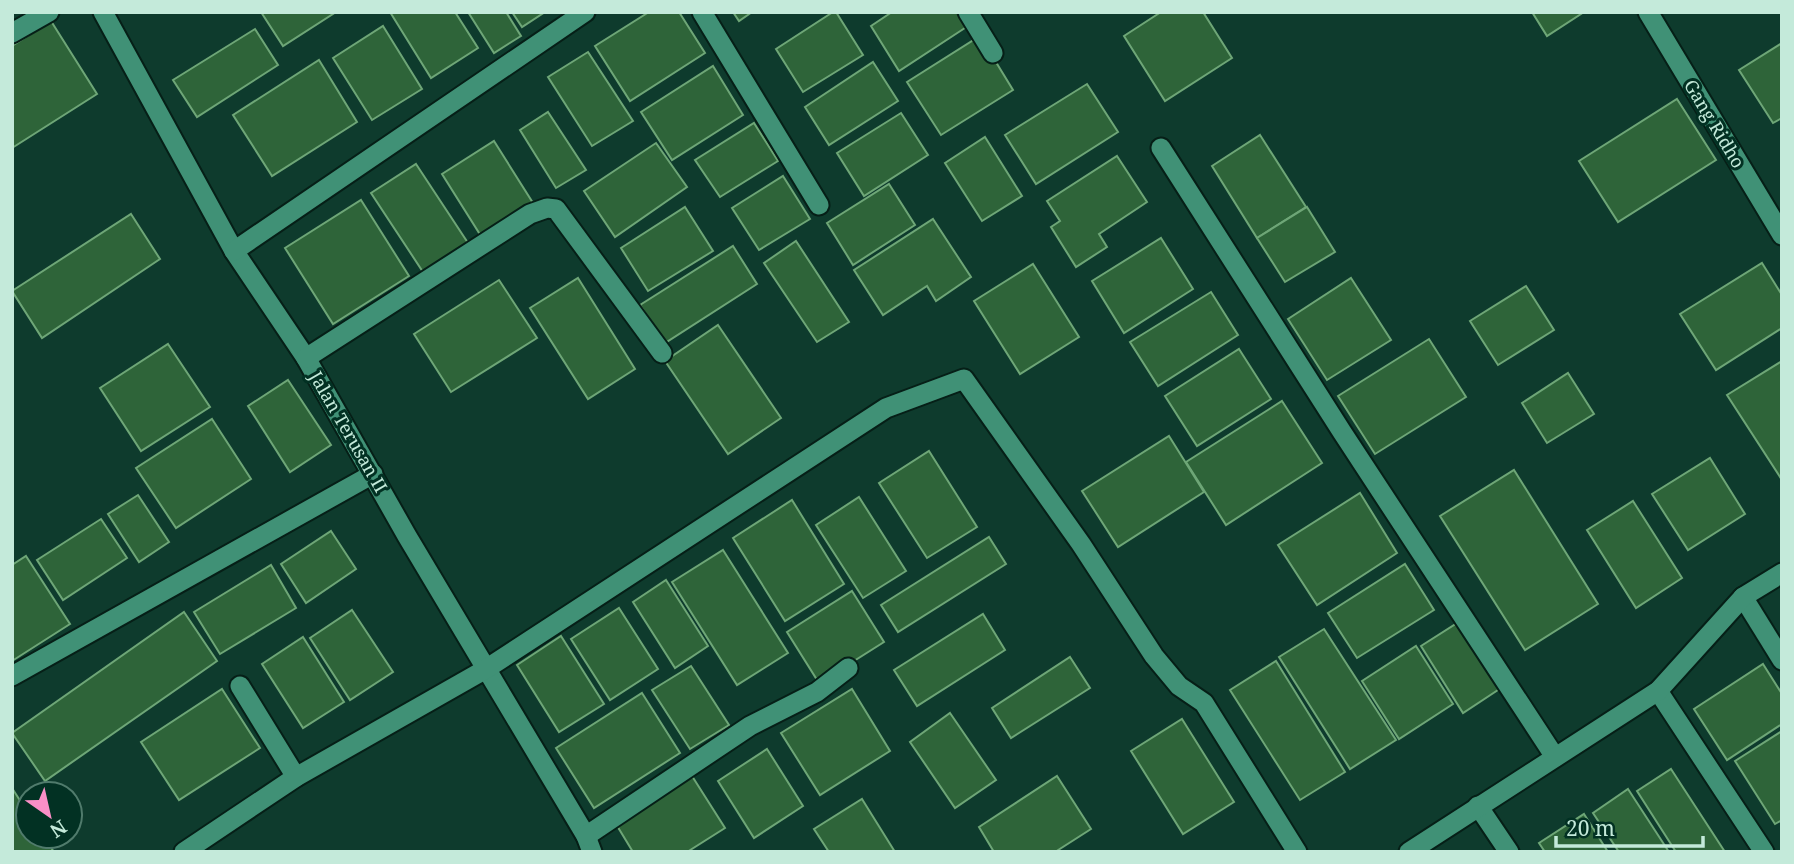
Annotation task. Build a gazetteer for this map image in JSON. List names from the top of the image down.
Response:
{
  "streets": {
    "street": ["Gang Ridho", "Jalan Terusan II"]
  },
  "scale_bar": "20 m",
  "north": "bottom right"
}
